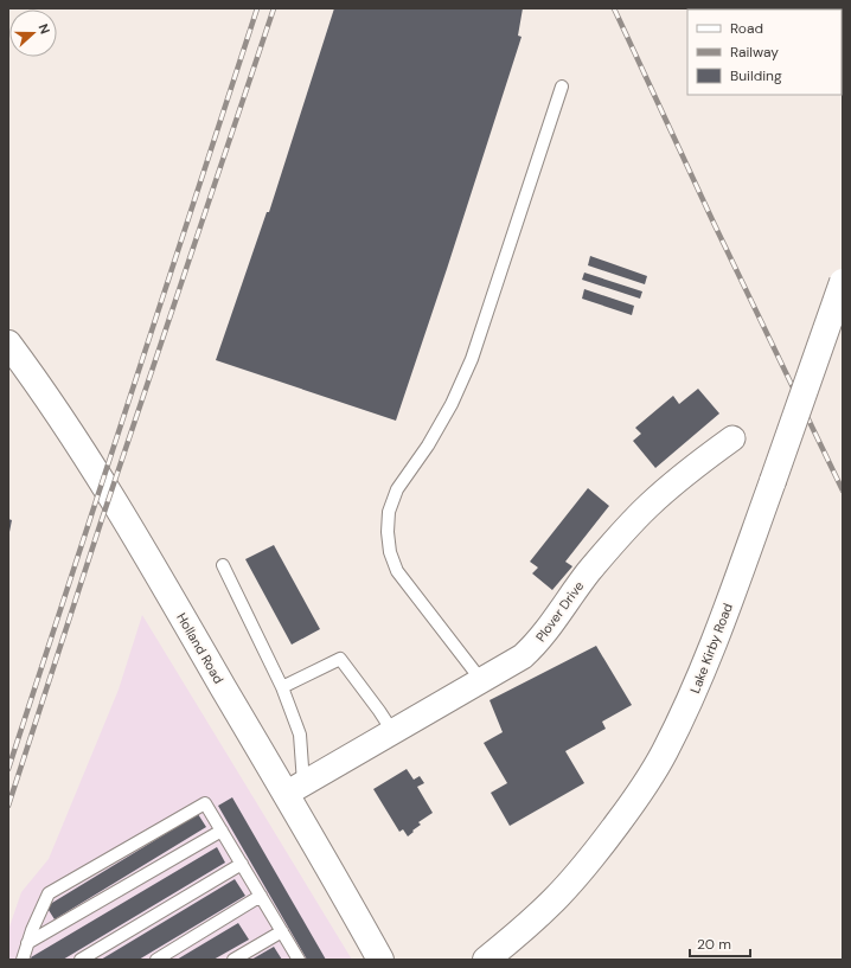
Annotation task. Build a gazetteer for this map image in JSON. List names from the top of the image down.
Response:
{
  "streets": {
    "street": ["Plover Drive", "Holland Road", "Lake Kirby Road"]
  },
  "crossings": [
    ["Plover Drive", "Holland Road"]
  ],
  "legend": ["Road", "Railway", "Building"],
  "scale_bar": "20 m",
  "north": "right"
}
